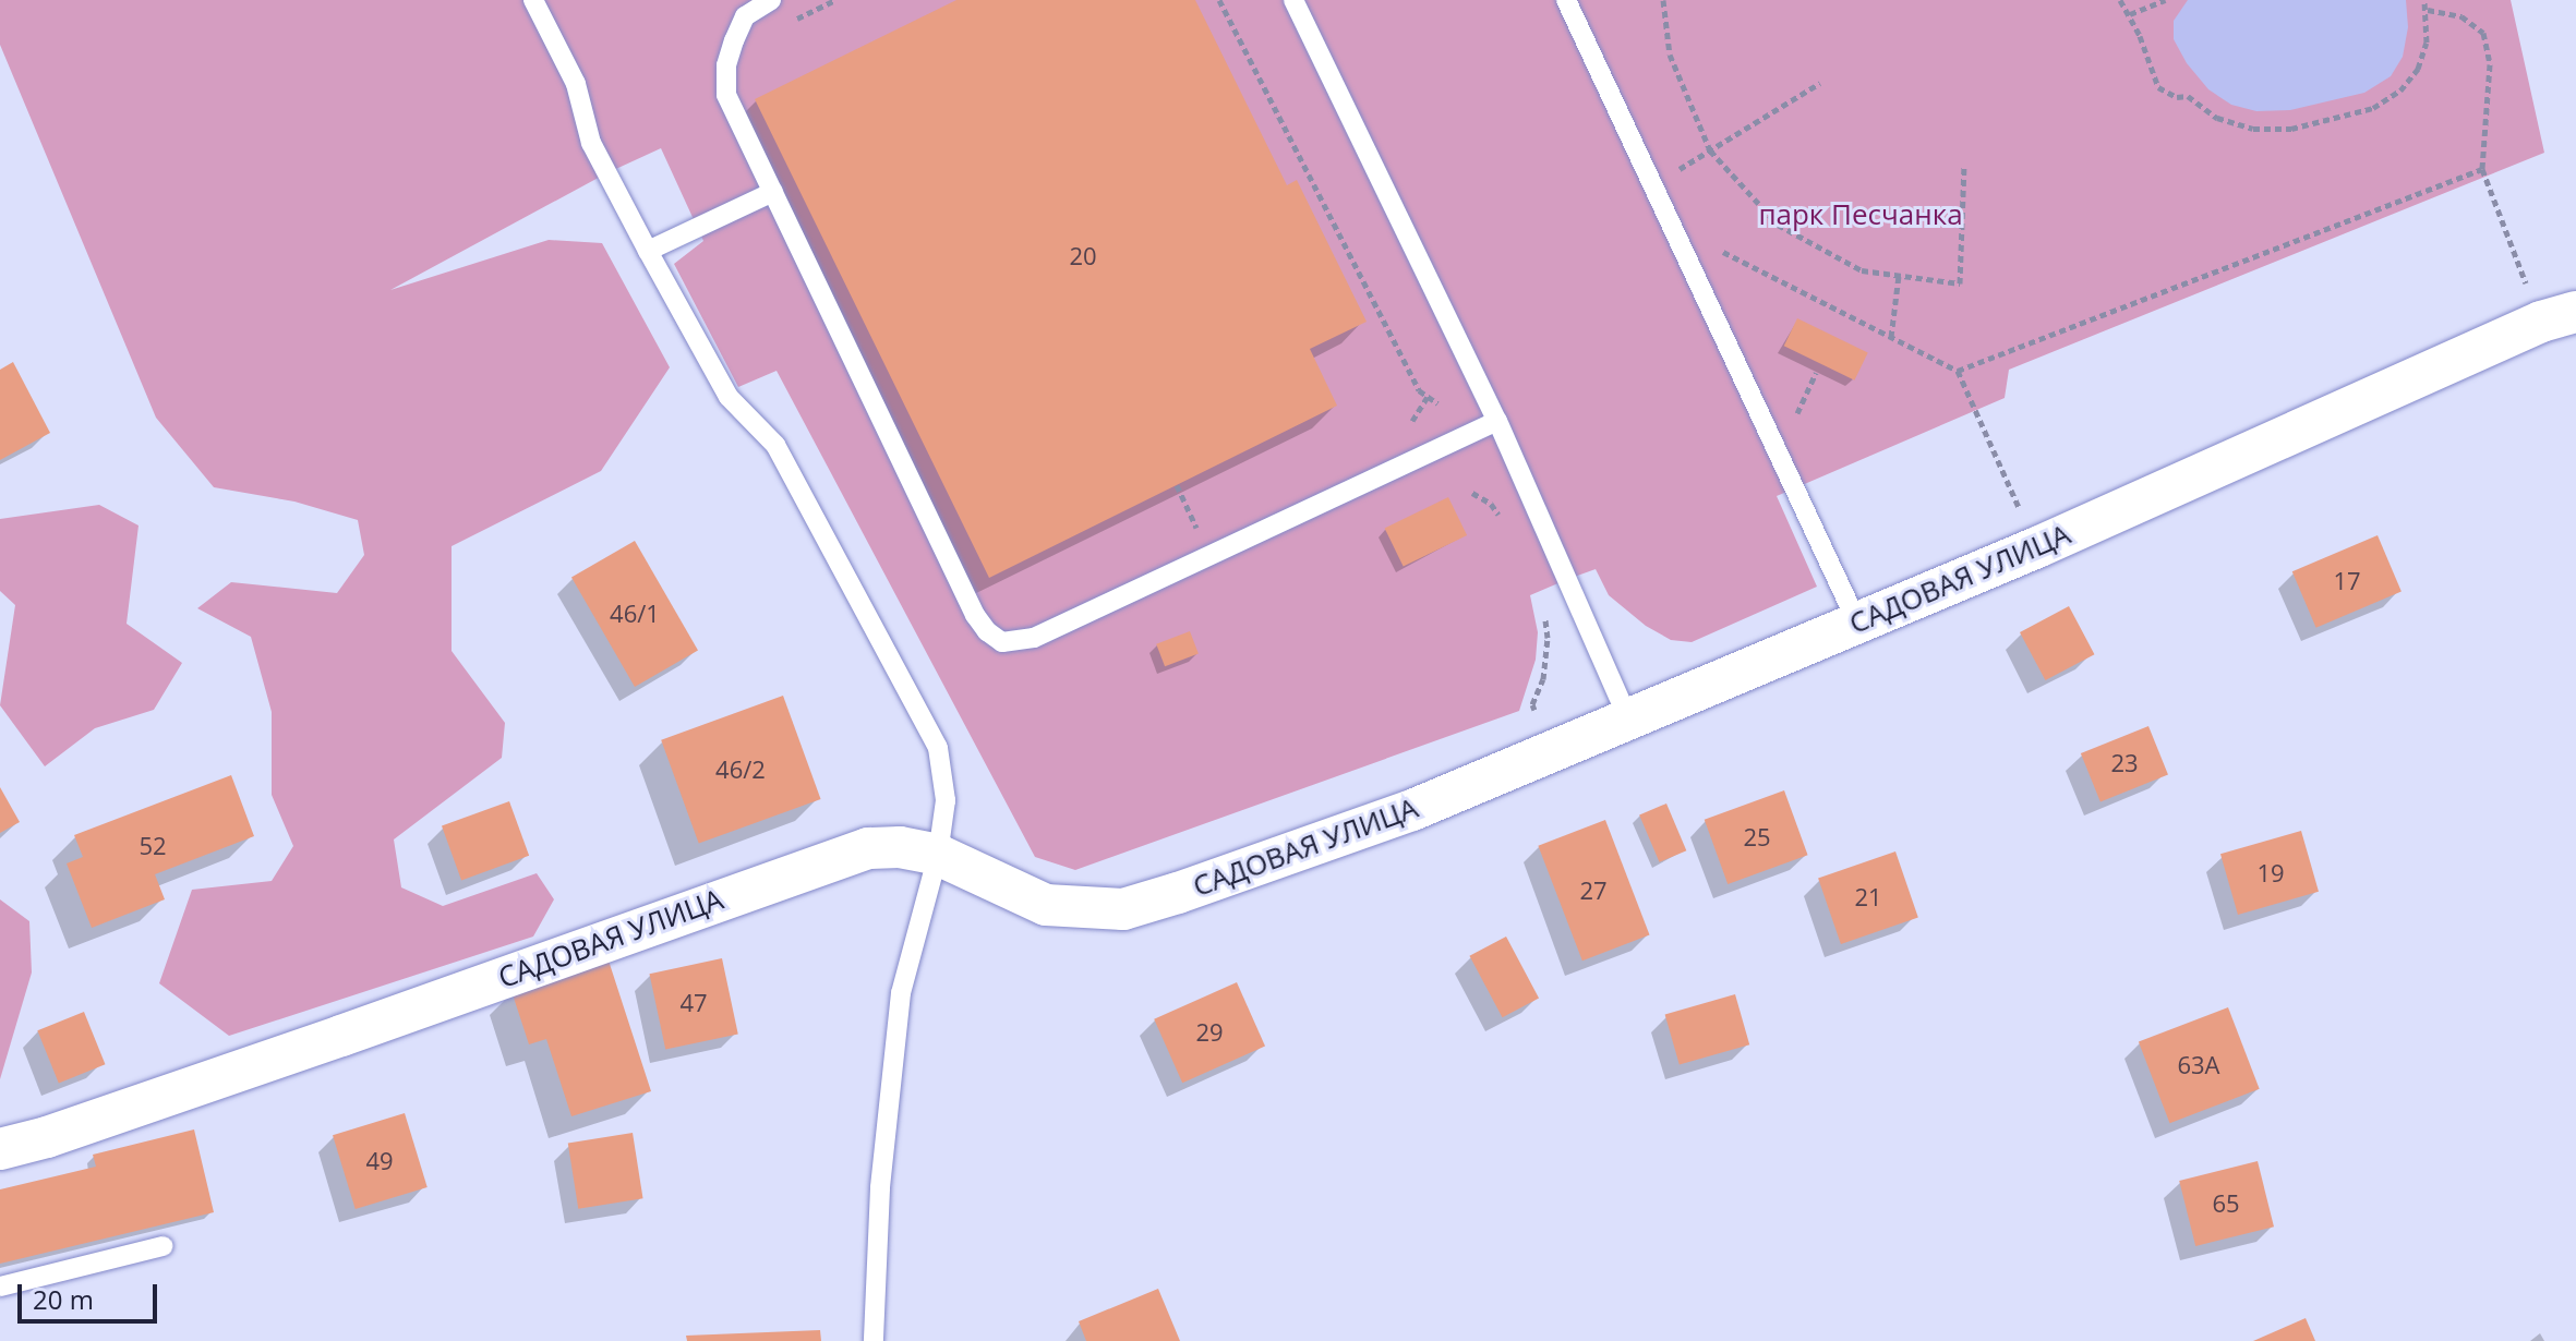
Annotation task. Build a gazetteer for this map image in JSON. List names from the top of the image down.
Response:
{
  "streets": {
    "street": ["САДОВАЯ УЛИЦА"]
  },
  "parks": ["парк Песчанка"],
  "house_numbers": [
    "20",
    "17",
    "46/1",
    "23",
    "46/2",
    "25",
    "52",
    "19",
    "27",
    "21",
    "47",
    "29",
    "63А",
    "49",
    "65"
  ],
  "scale_bar": "20 m"
}
